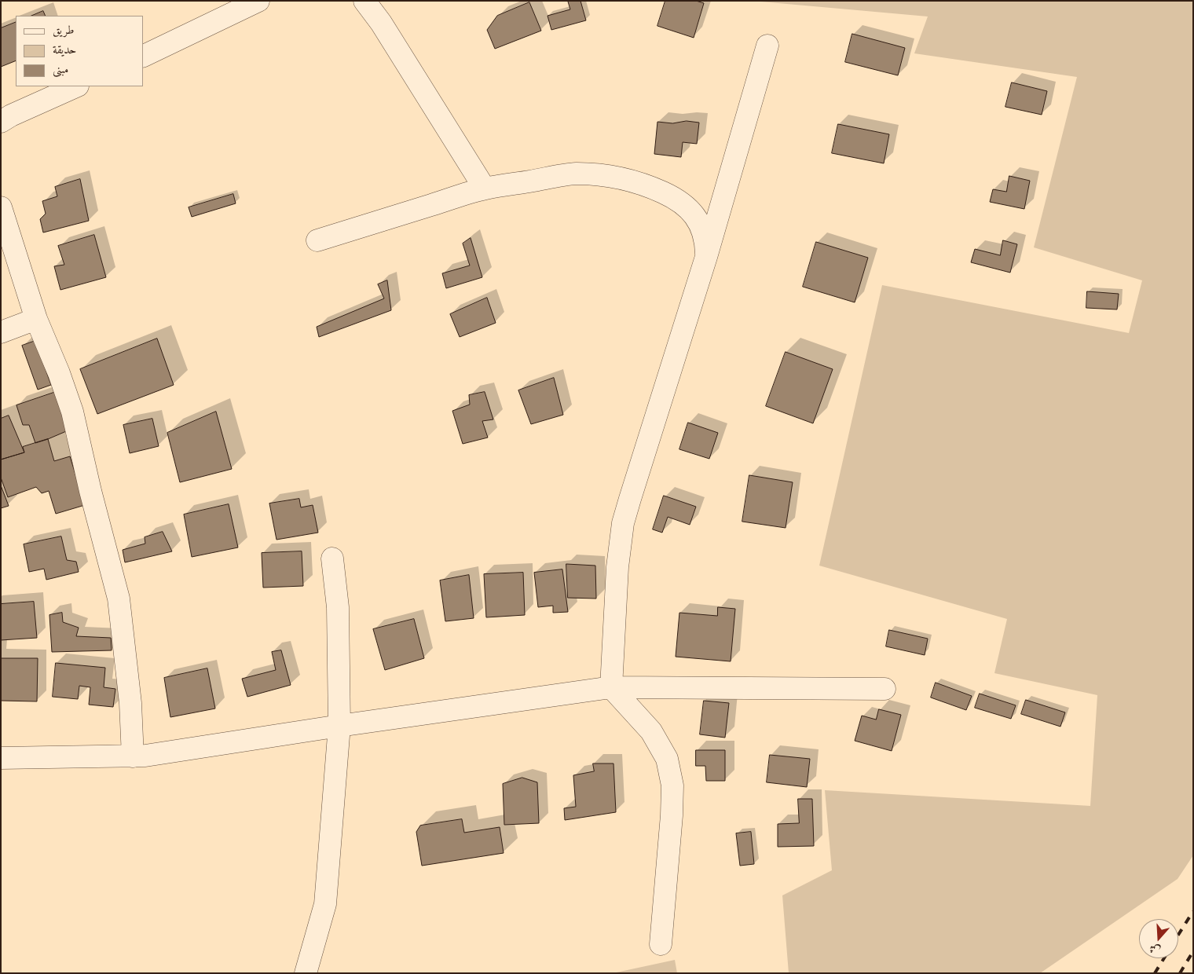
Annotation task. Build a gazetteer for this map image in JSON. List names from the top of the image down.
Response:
{
  "legend": ["طريق", "حديقة", "مبنى"],
  "north": "bottom"
}
